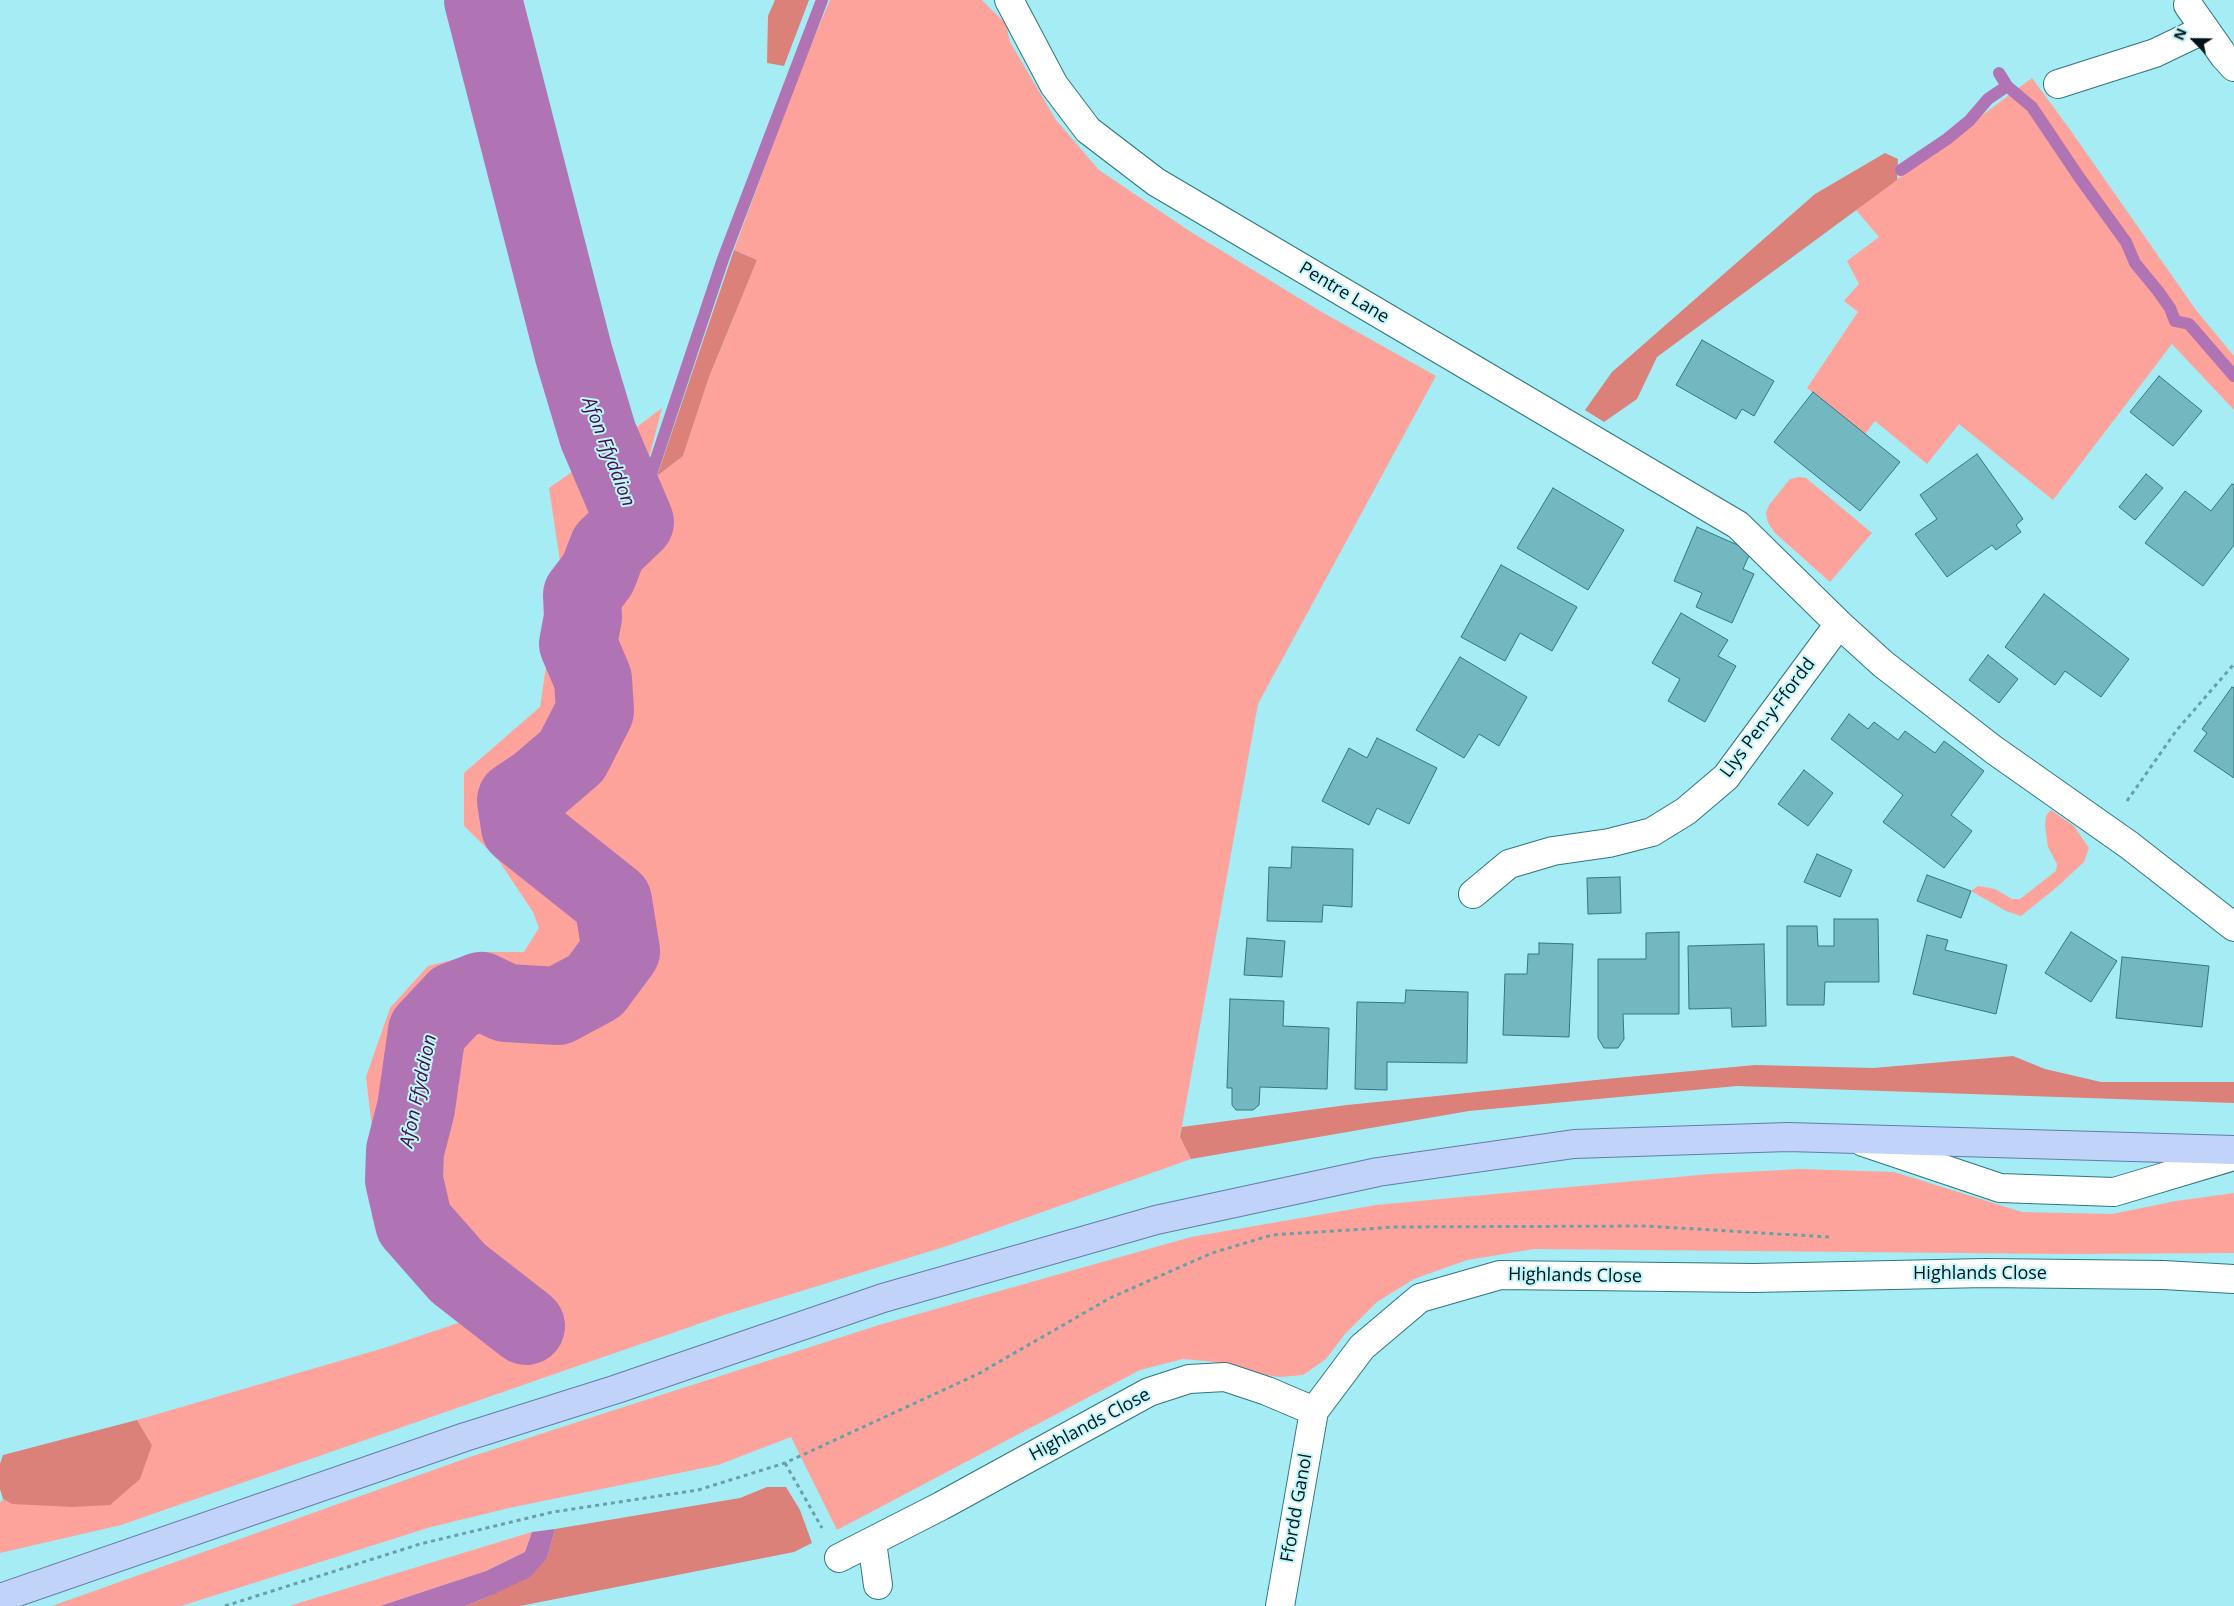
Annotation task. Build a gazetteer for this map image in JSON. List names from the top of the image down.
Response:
{
  "streets": {
    "street": [
      "Pentre Lane",
      "Llys Pen-y-Ffordd",
      "Highlands Close",
      "Ffordd Ganol"
    ]
  },
  "crossings": [
    ["Pentre Lane", "Llys Pen-y-Ffordd"],
    ["Highlands Close", "Ffordd Ganol"]
  ],
  "water": ["Afon Ffyddion"],
  "north": "top left"
}
